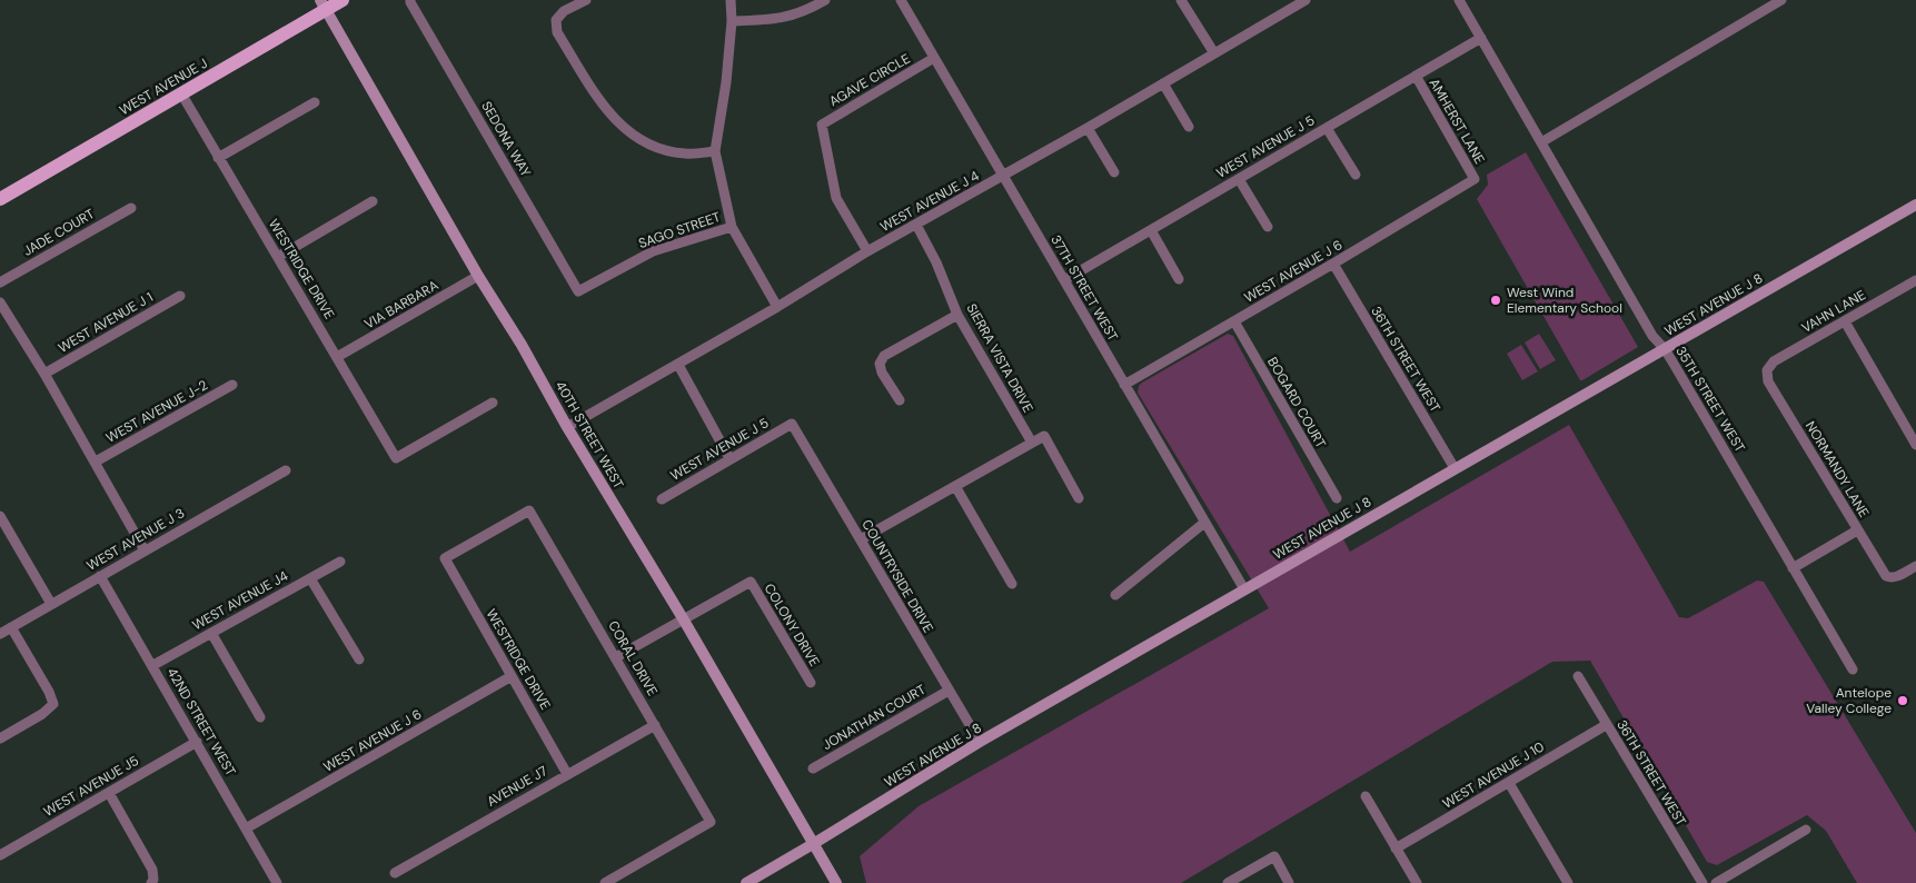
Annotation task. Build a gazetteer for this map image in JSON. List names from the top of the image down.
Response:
{
  "streets": {
    "main road": ["WEST AVENUE J"],
    "street": [
      "AGAVE CIRCLE",
      "AMHERST LANE",
      "SEDONA WAY",
      "WEST AVENUE J 5",
      "WEST AVENUE J 4",
      "SAGO STREET",
      "JADE COURT",
      "WESTRIDGE DRIVE",
      "WEST AVENUE J 6",
      "37TH STREET WEST",
      "VIA BARBARA",
      "WEST AVENUE J 8",
      "VAHN LANE",
      "WEST AVENUE J 1",
      "SIERRA VISTA DRIVE",
      "36TH STREET WEST",
      "35TH STREET WEST",
      "BOGARD COURT",
      "WEST AVENUE J-2",
      "40TH STREET WEST",
      "NORMANDY LANE",
      "WEST AVENUE J 3",
      "COUNTRYSIDE DRIVE",
      "WEST AVENUE J4",
      "COLONY DRIVE",
      "CORAL DRIVE",
      "JONATHAN COURT",
      "42ND STREET WEST",
      "WEST AVENUE J 10",
      "WEST AVENUE J5",
      "AVENUE J7"
    ]
  },
  "crossings": [
    ["AGAVE CIRCLE", "WEST AVENUE J 4"],
    ["AGAVE CIRCLE", "37TH STREET WEST"],
    ["WEST AVENUE J", "WESTRIDGE DRIVE"],
    ["WEST AVENUE J", "40TH STREET WEST"],
    ["AMHERST LANE", "WEST AVENUE J 5"],
    ["AMHERST LANE", "WEST AVENUE J 6"],
    ["SEDONA WAY", "SAGO STREET"],
    ["WEST AVENUE J 5", "37TH STREET WEST"],
    ["WEST AVENUE J 5", "35TH STREET WEST"],
    ["WEST AVENUE J 5", "COUNTRYSIDE DRIVE"],
    ["WEST AVENUE J 4", "37TH STREET WEST"],
    ["WEST AVENUE J 4", "SIERRA VISTA DRIVE"],
    ["WEST AVENUE J 4", "40TH STREET WEST"],
    ["WESTRIDGE DRIVE", "WEST AVENUE J 6"],
    ["WESTRIDGE DRIVE", "VIA BARBARA"],
    ["WESTRIDGE DRIVE", "CORAL DRIVE"],
    ["WESTRIDGE DRIVE", "AVENUE J7"],
    ["WEST AVENUE J 6", "37TH STREET WEST"],
    ["WEST AVENUE J 6", "36TH STREET WEST"],
    ["WEST AVENUE J 6", "BOGARD COURT"],
    ["WEST AVENUE J 6", "42ND STREET WEST"],
    ["37TH STREET WEST", "WEST AVENUE J 8"],
    ["VIA BARBARA", "40TH STREET WEST"],
    ["WEST AVENUE J 8", "36TH STREET WEST"],
    ["WEST AVENUE J 8", "35TH STREET WEST"],
    ["WEST AVENUE J 8", "40TH STREET WEST"],
    ["WEST AVENUE J 8", "COUNTRYSIDE DRIVE"],
    ["VAHN LANE", "NORMANDY LANE"],
    ["36TH STREET WEST", "WEST AVENUE J 10"],
    ["40TH STREET WEST", "COLONY DRIVE"],
    ["WEST AVENUE J 3", "42ND STREET WEST"],
    ["COUNTRYSIDE DRIVE", "JONATHAN COURT"],
    ["WEST AVENUE J4", "42ND STREET WEST"],
    ["CORAL DRIVE", "AVENUE J7"],
    ["42ND STREET WEST", "WEST AVENUE J5"]
  ],
  "places": ["West Wind Elementary School", "Antelope Valley College"]
}
